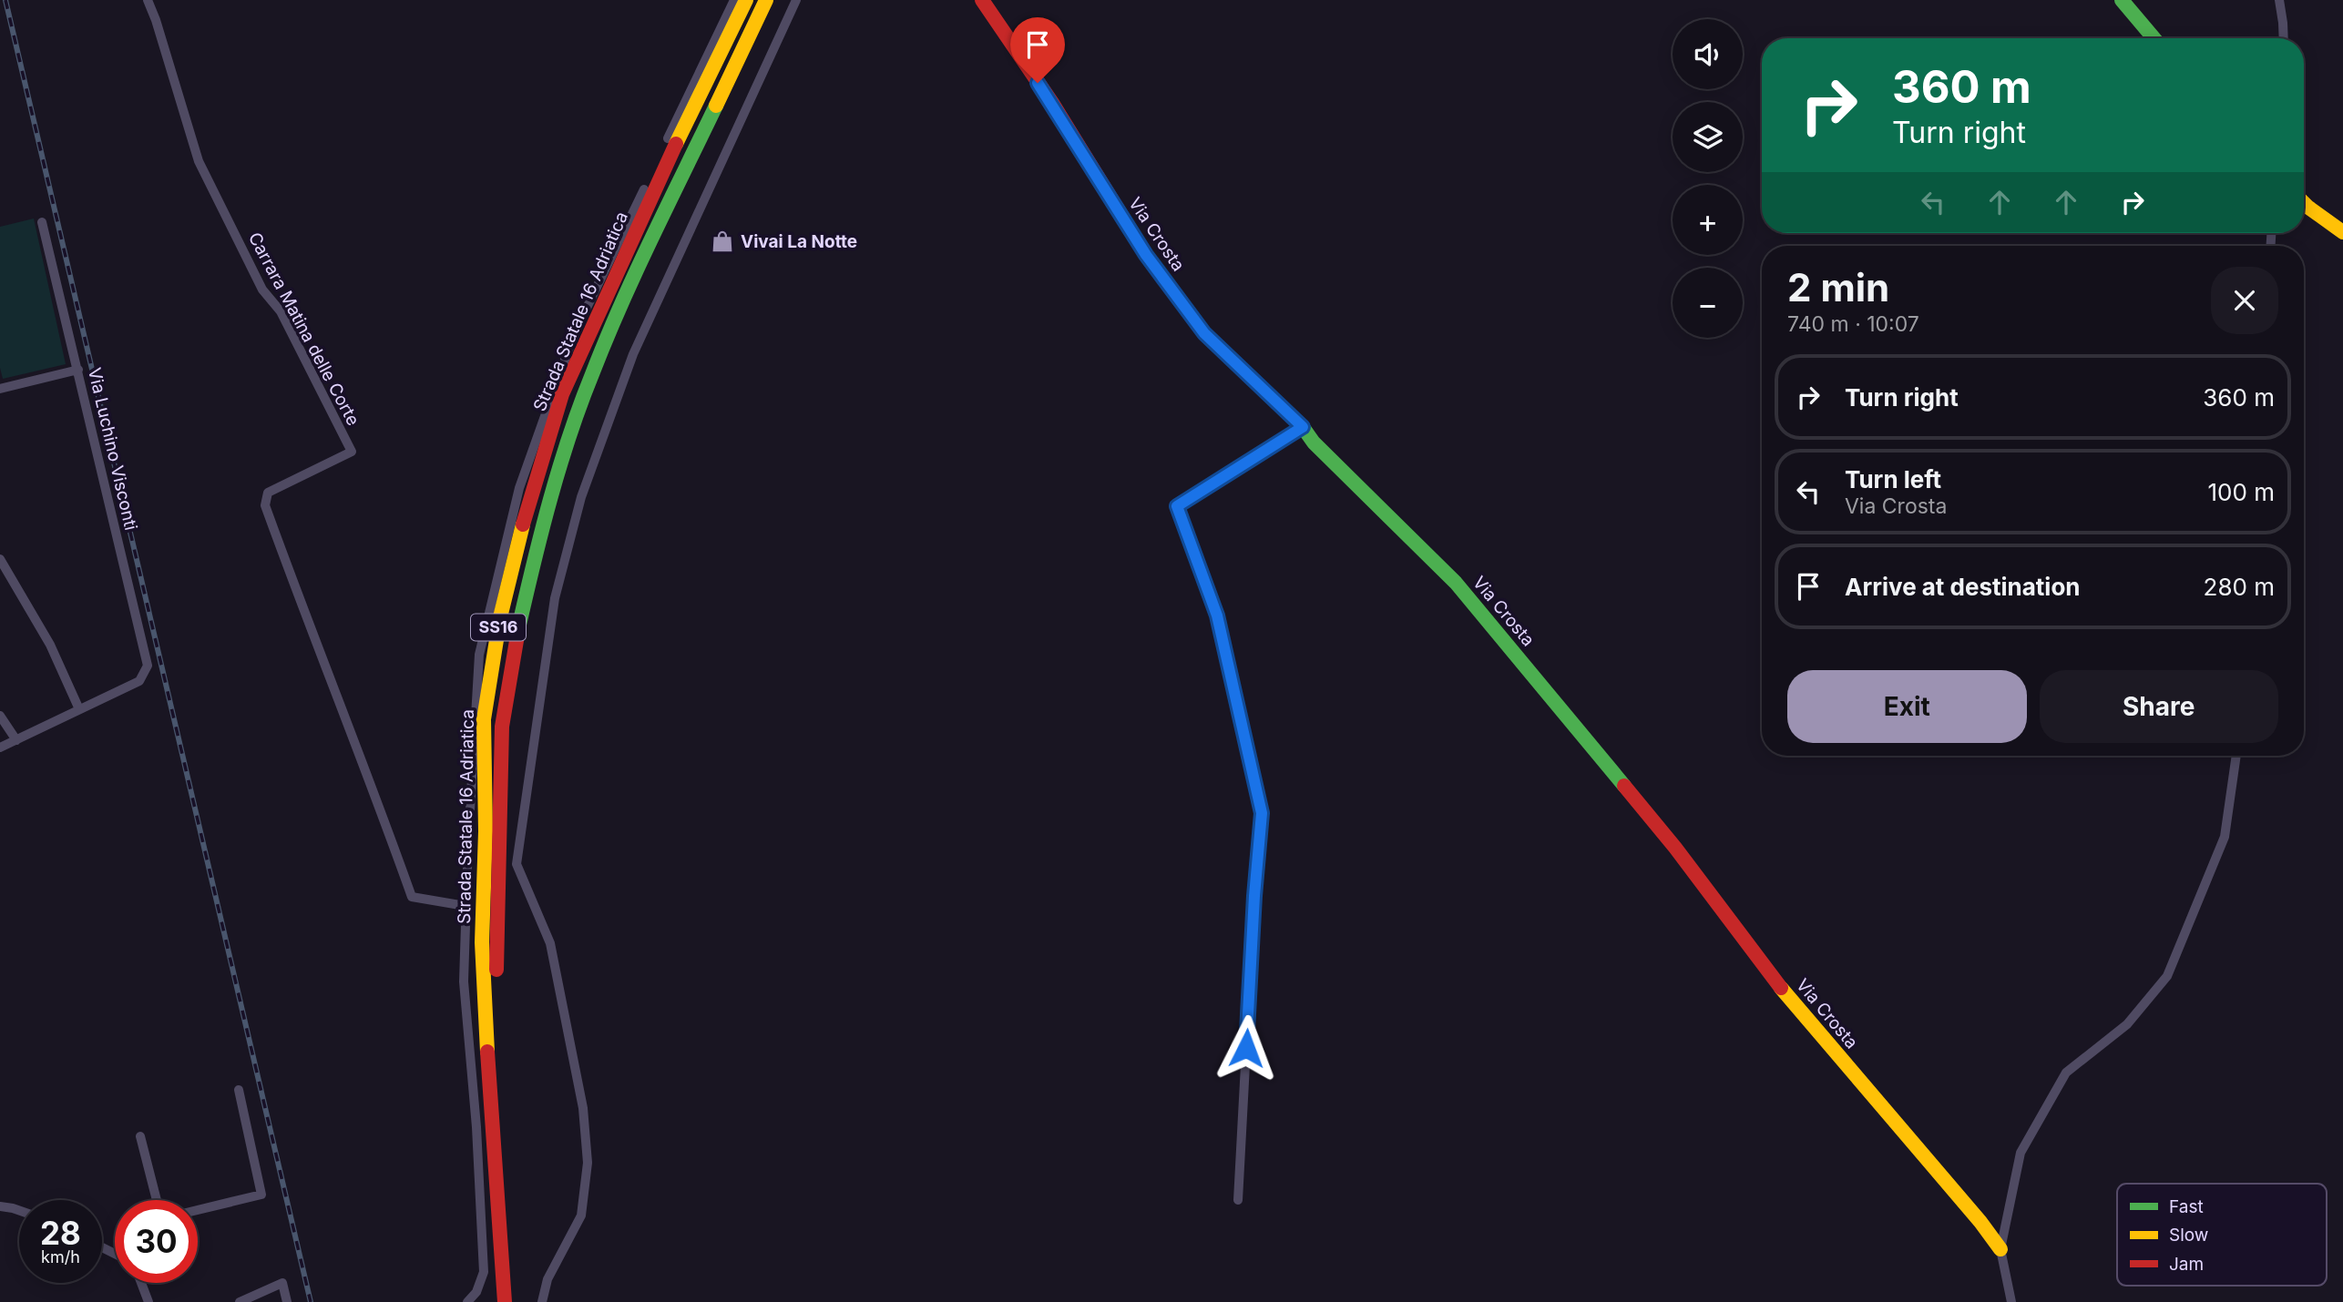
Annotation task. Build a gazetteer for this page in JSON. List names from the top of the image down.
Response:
{
  "streets": {
    "main road": ["Via Crosta", "Strada Statale 16 Adriatica", "SS16"],
    "street": ["Carrara Matina delle Corte", "Via Luchino Visconti"]
  },
  "places": {
    "shop": ["Vivai La Notte"]
  },
  "legend": ["Fast", "Slow", "Jam"],
  "page": {
    "map_buttons": ["+", "−"],
    "turn": ["360 m", "Turn right"],
    "heading": ["2 min", "740 m · 10:07"],
    "list": [
      {
        "name": "Turn right",
        "value": "360 m"
      },
      {
        "name": "Turn left",
        "note": "Via Crosta",
        "value": "100 m"
      },
      {
        "name": "Arrive at destination",
        "value": "280 m"
      }
    ],
    "buttons": ["Exit", "Share"],
    "speed": "28 km/h",
    "limit": "30"
  }
}
